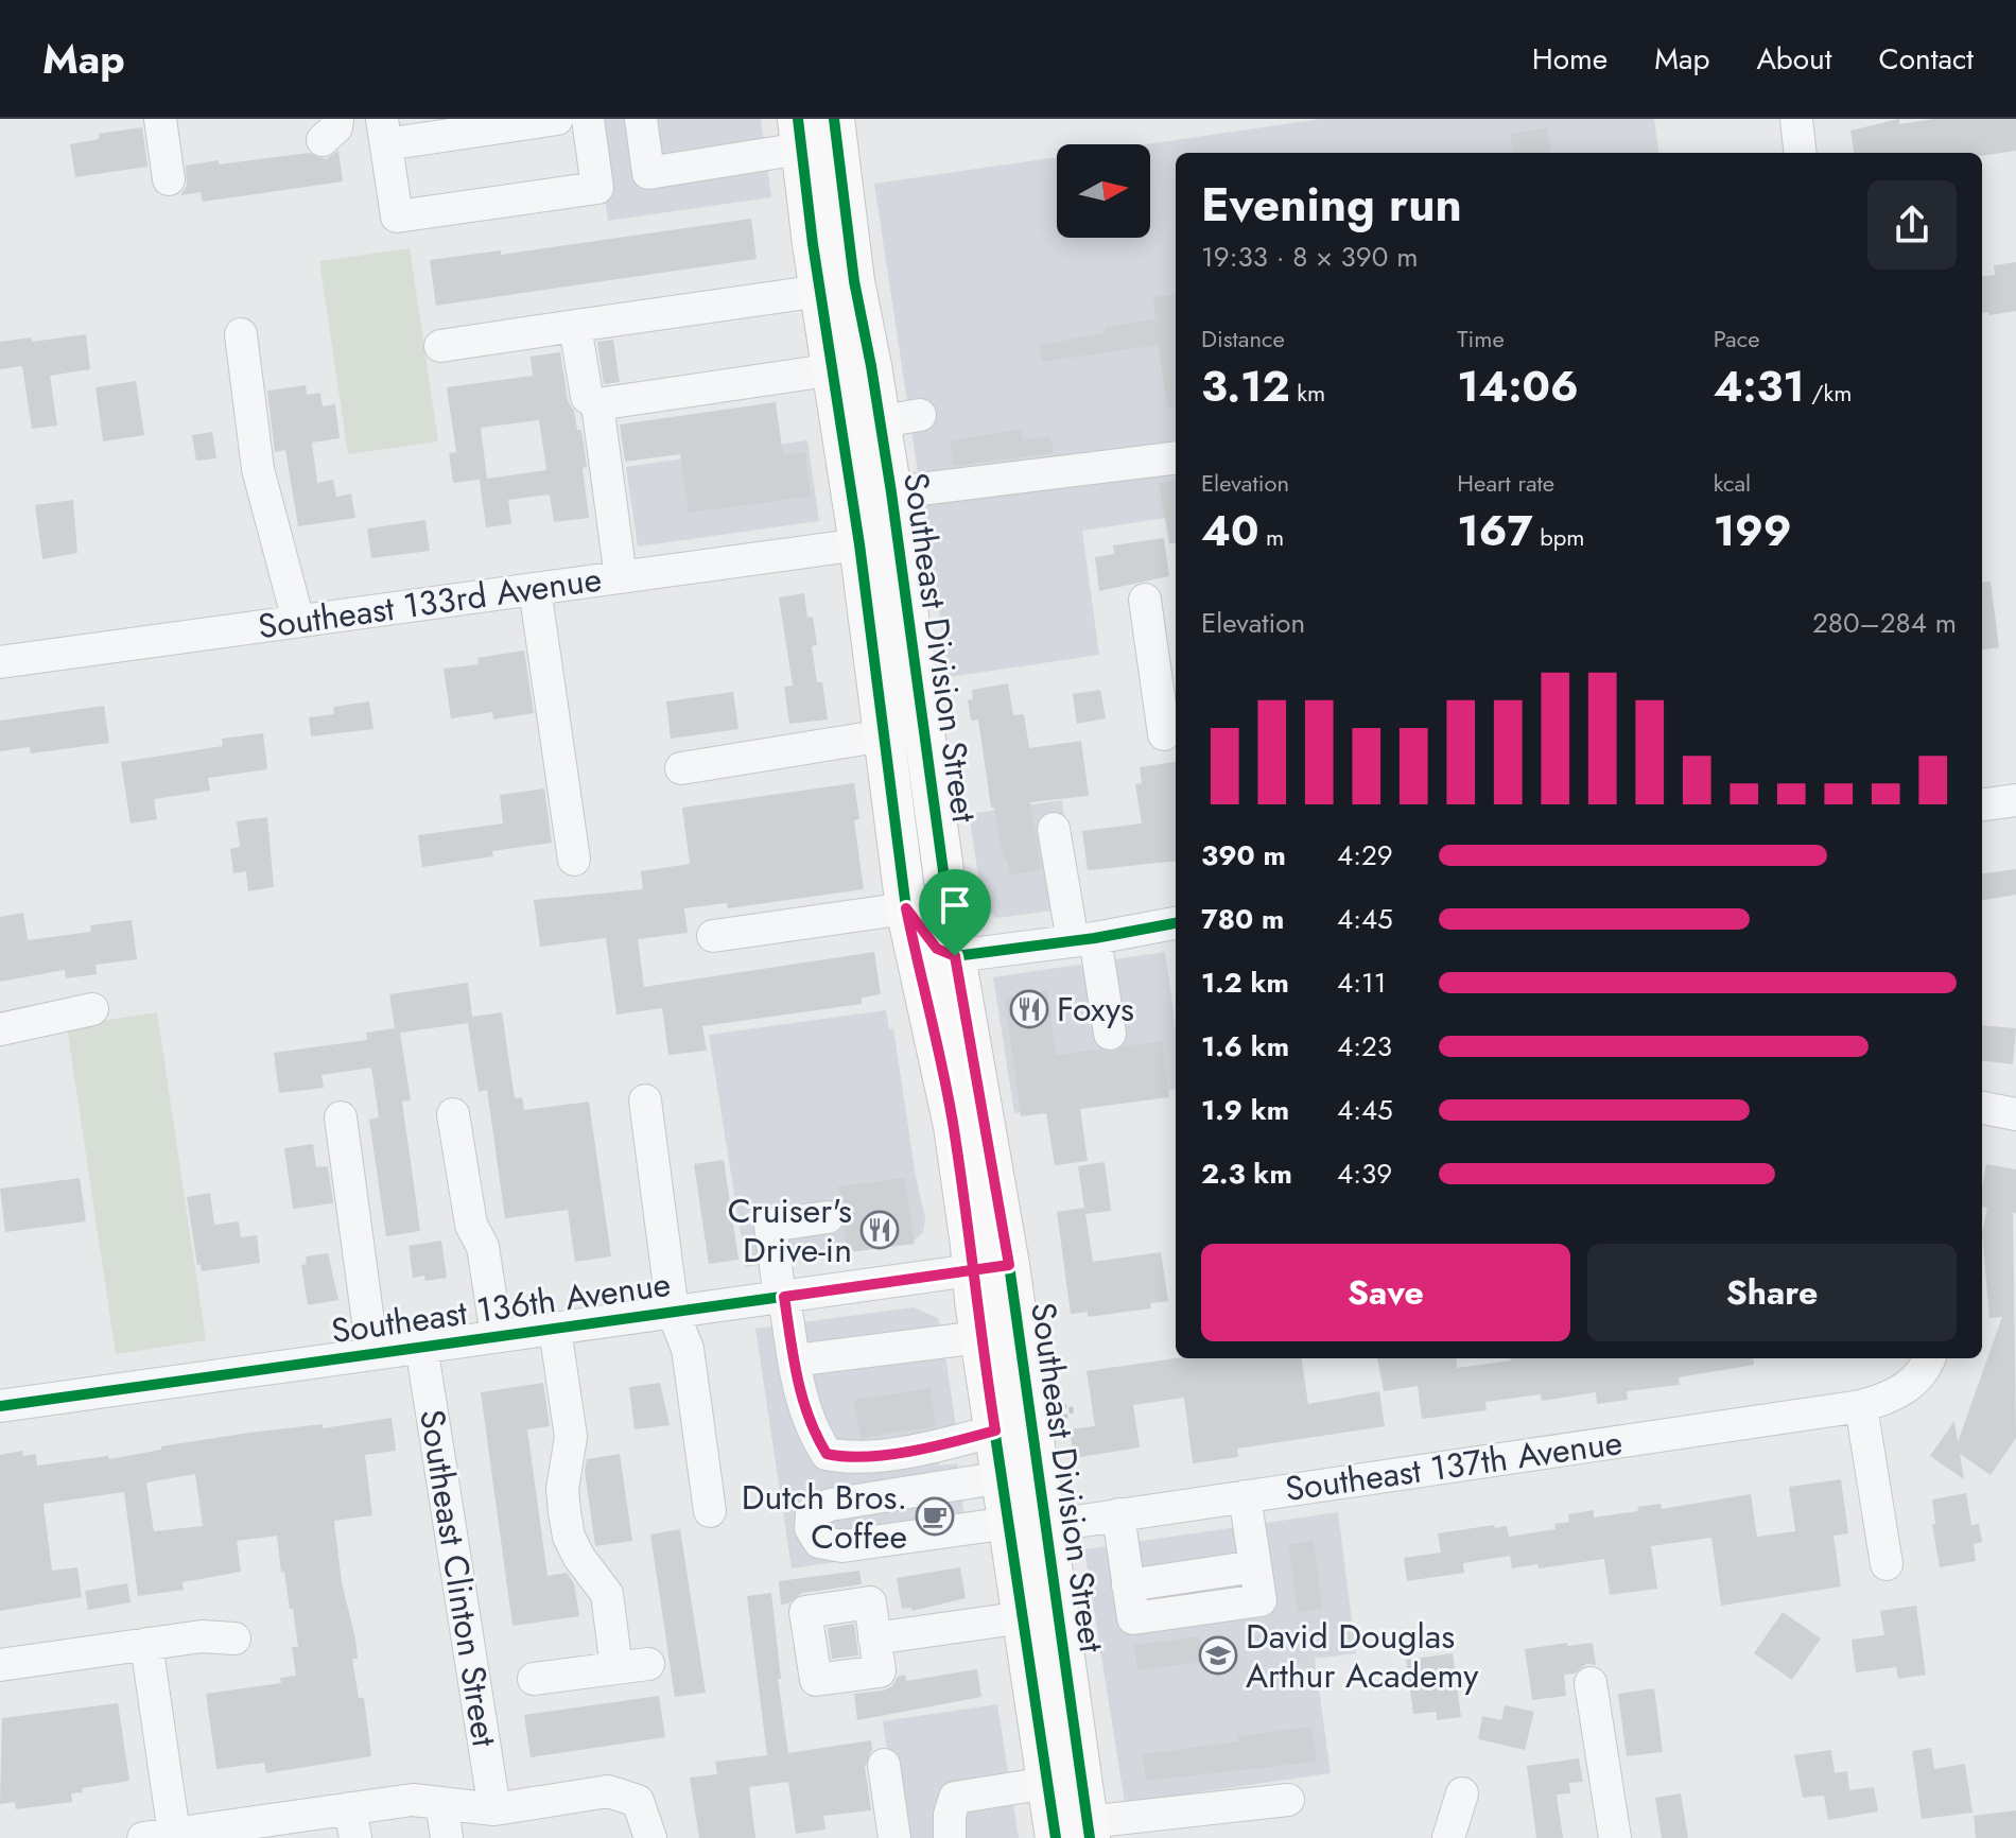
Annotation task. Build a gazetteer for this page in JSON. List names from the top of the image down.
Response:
{
  "streets": {
    "main road": ["Southeast Division Street"],
    "street": [
      "Southeast 133rd Avenue",
      "Southeast 136th Avenue",
      "Southeast 137th Avenue",
      "Southeast Clinton Street"
    ]
  },
  "crossings": [
    ["Southeast 133rd Avenue", "Southeast Division Street"],
    ["Southeast Division Street", "Southeast 136th Avenue"],
    ["Southeast Division Street", "Southeast 137th Avenue"],
    ["Southeast 136th Avenue", "Southeast Clinton Street"]
  ],
  "places": {
    "restaurant": ["Foxys", "Cruiser's Drive-in"],
    "cafe": ["Dutch Bros. Coffee"],
    "school or university": ["David Douglas Arthur Academy"]
  },
  "north": "right",
  "page": {
    "header": "Map",
    "nav": [
      "Home",
      "Map",
      "About",
      "Contact"
    ],
    "heading": ["Evening run", "19:33 · 8 × 390 m"],
    "stats": [
      ["Distance", "3.12 km"],
      ["Time", "14:06"],
      ["Pace", "4:31 /km"],
      ["Elevation", "40 m"],
      ["Heart rate", "167 bpm"],
      ["kcal", "199"]
    ],
    "chart": ["Elevation", "280–284 m"],
    "list": [
      {
        "name": "390 m",
        "note": "4:29"
      },
      {
        "name": "780 m",
        "note": "4:45"
      },
      {
        "name": "1.2 km",
        "note": "4:11"
      },
      {
        "name": "1.6 km",
        "note": "4:23"
      },
      {
        "name": "1.9 km",
        "note": "4:45"
      },
      {
        "name": "2.3 km",
        "note": "4:39"
      }
    ],
    "buttons": ["Save", "Share"]
  }
}
